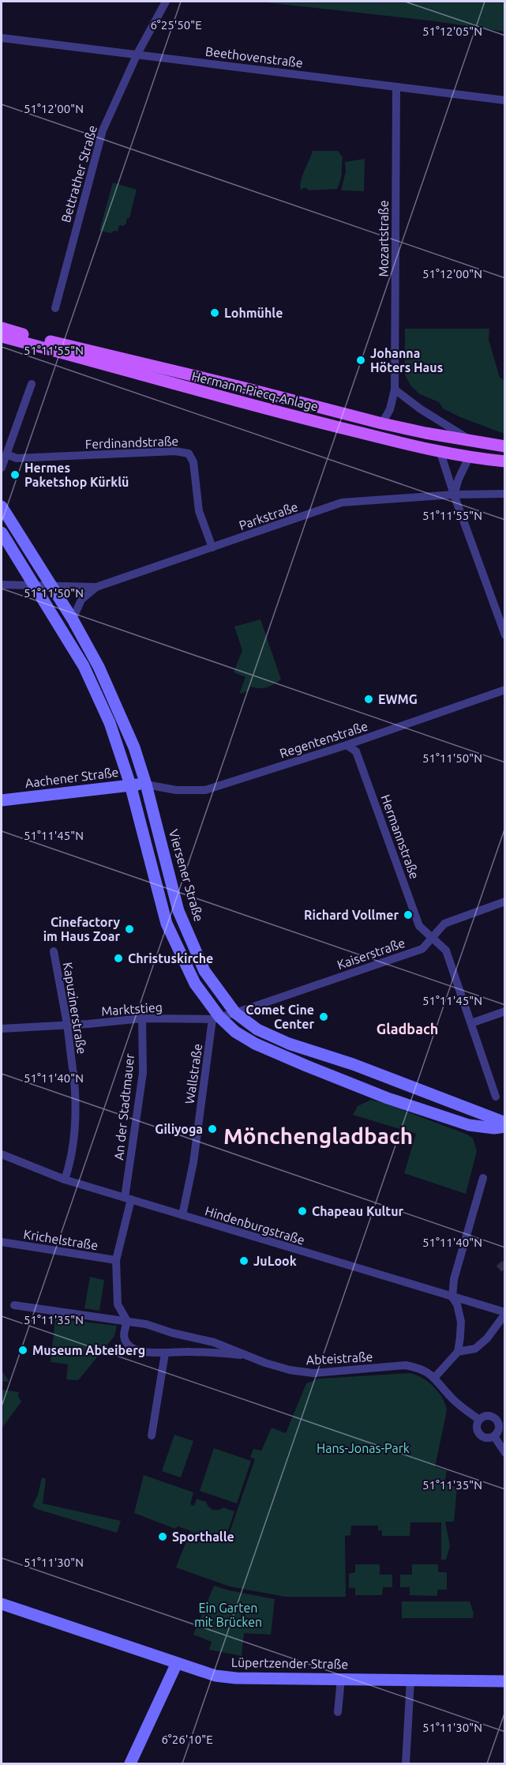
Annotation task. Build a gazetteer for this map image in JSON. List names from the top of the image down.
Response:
{
  "streets": {
    "main road": [
      "Hermann-Piecq-Anlage",
      "Aachener Straße",
      "Viersener Straße",
      "Lüpertzender Straße"
    ],
    "street": [
      "Beethovenstraße",
      "Bettrather Straße",
      "Mozartstraße",
      "Ferdinandstraße",
      "Parkstraße",
      "Regentenstraße",
      "Hermannstraße",
      "Kaiserstraße",
      "Kapuzinerstraße",
      "Marktstieg",
      "Wallstraße",
      "An der Stadtmauer",
      "Hindenburgstraße",
      "Krichelstraße",
      "Abteistraße"
    ]
  },
  "crossings": [
    ["Beethovenstraße", "Bettrather Straße"],
    ["Beethovenstraße", "Mozartstraße"],
    ["Mozartstraße", "Hermann-Piecq-Anlage"],
    ["Ferdinandstraße", "Parkstraße"],
    ["Parkstraße", "Viersener Straße"],
    ["Regentenstraße", "Aachener Straße"],
    ["Regentenstraße", "Hermannstraße"],
    ["Regentenstraße", "Viersener Straße"],
    ["Aachener Straße", "Viersener Straße"],
    ["Hermannstraße", "Kaiserstraße"],
    ["Viersener Straße", "Kaiserstraße"],
    ["Viersener Straße", "Marktstieg"],
    ["Kaiserstraße", "Marktstieg"],
    ["Kapuzinerstraße", "Marktstieg"],
    ["Kapuzinerstraße", "Hindenburgstraße"],
    ["Marktstieg", "Wallstraße"],
    ["Marktstieg", "An der Stadtmauer"],
    ["Wallstraße", "Hindenburgstraße"],
    ["An der Stadtmauer", "Hindenburgstraße"]
  ],
  "districts": ["Gladbach", "Mönchengladbach"],
  "parks": ["Hans-Jonas-Park", "Ein Garten mit Brücken"],
  "places": [
    "Lohmühle",
    "Johanna Höters Haus",
    "Hermes Paketshop Kürklü",
    "EWMG",
    "Richard Vollmer",
    "Cinefactory im Haus Zoar",
    "Christuskirche",
    "Comet Cine Center",
    "Giliyoga",
    "Chapeau Kultur",
    "JuLook",
    "Museum Abteiberg",
    "Sporthalle"
  ],
  "coordinates": [
    "6°25'50\"E",
    "51°12'05\"N",
    "51°12'00\"N",
    "51°11'55\"N",
    "51°11'50\"N",
    "51°11'45\"N",
    "51°11'40\"N",
    "51°11'35\"N",
    "51°11'30\"N",
    "6°26'10\"E"
  ]
}
